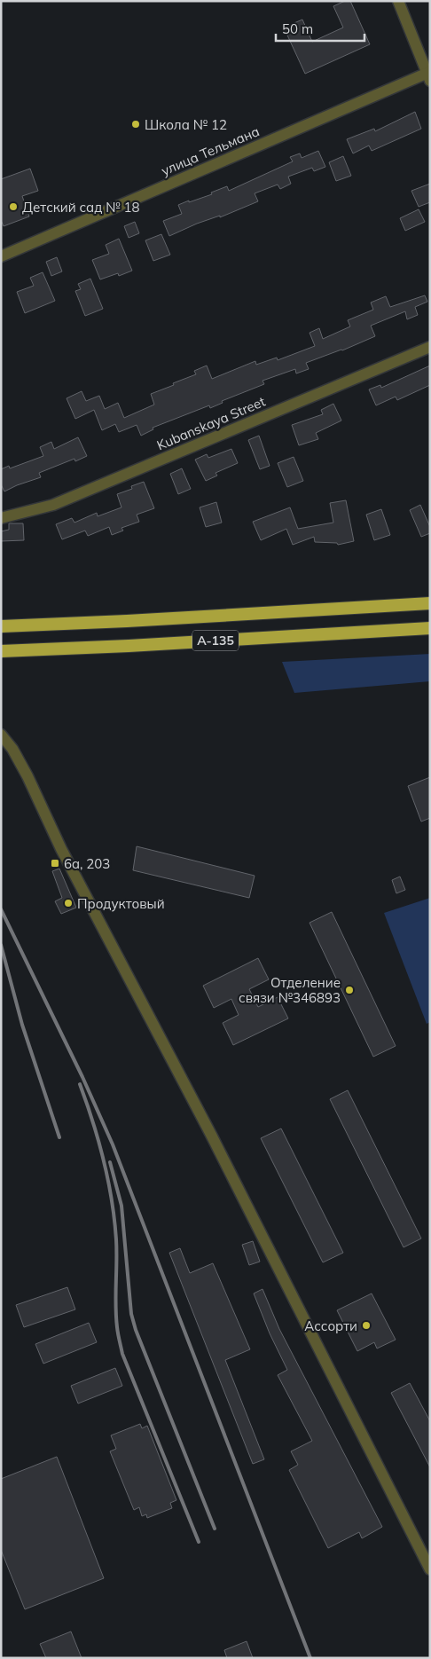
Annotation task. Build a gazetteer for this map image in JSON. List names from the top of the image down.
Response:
{
  "streets": {
    "highway": ["А-135"],
    "street": ["улица Тельмана", "Kubanskaya Street"]
  },
  "places": {
    "other": [
      "Школа № 12",
      "Детский сад № 18",
      "Продуктовый",
      "Отделение связи №346893",
      "Ассорти"
    ],
    "transit": ["6a, 203"]
  },
  "scale_bar": "50 m"
}
